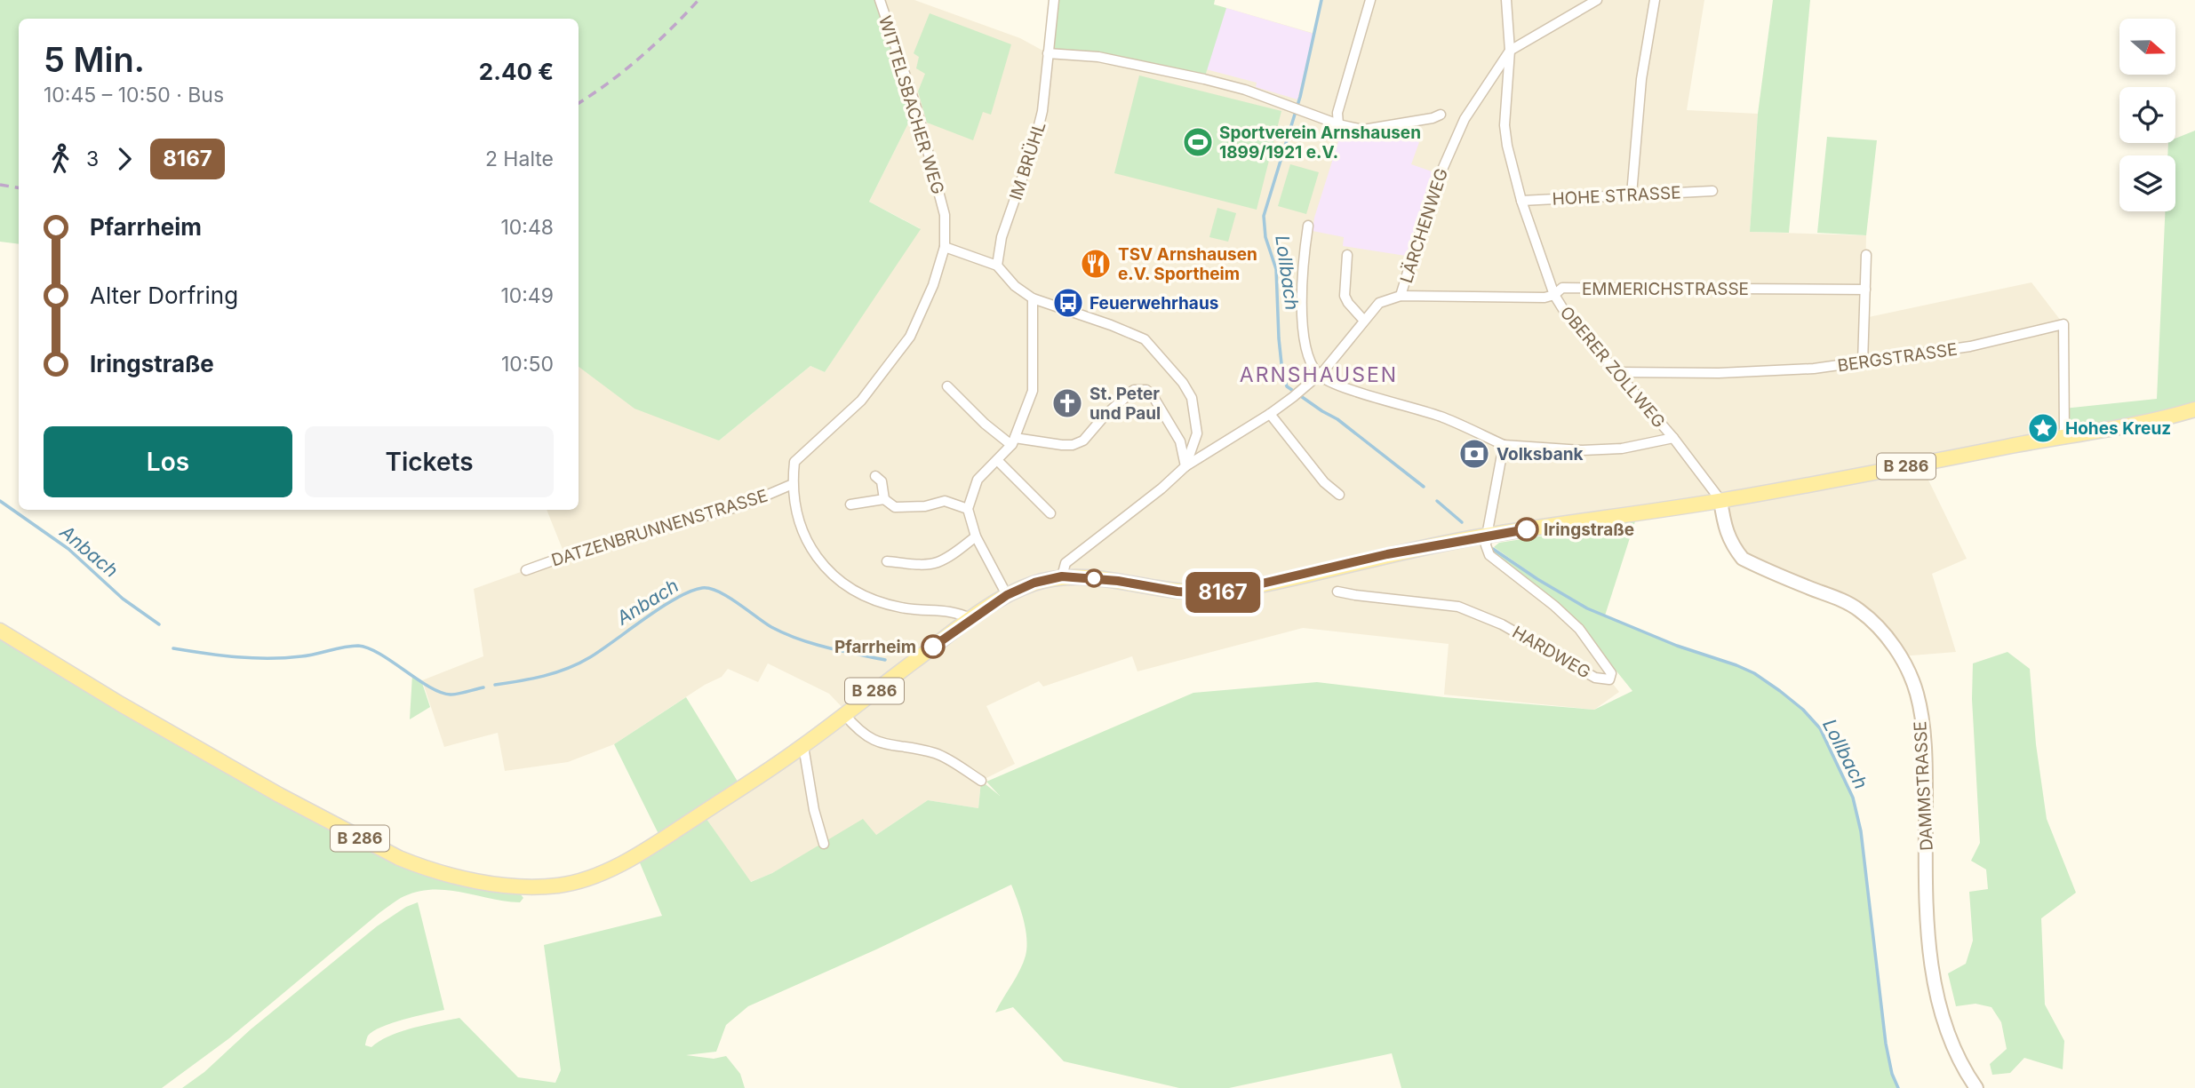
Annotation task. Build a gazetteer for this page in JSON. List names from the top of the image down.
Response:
{
  "streets": {
    "main road": ["B 286"],
    "street": [
      "WITTELSBACHER WEG",
      "IM BRÜHL",
      "HOHE STRASSE",
      "LÄRCHENWEG",
      "EMMERICHSTRASSE",
      "BERGSTRASSE",
      "OBERER ZOLLWEG",
      "DATZENBRUNNENSTRASSE",
      "HARDWEG",
      "DAMMSTRASSE"
    ]
  },
  "crossings": [
    ["WITTELSBACHER WEG", "DATZENBRUNNENSTRASSE"],
    ["HOHE STRASSE", "OBERER ZOLLWEG"],
    ["LÄRCHENWEG", "EMMERICHSTRASSE"],
    ["LÄRCHENWEG", "OBERER ZOLLWEG"],
    ["EMMERICHSTRASSE", "OBERER ZOLLWEG"],
    ["EMMERICHSTRASSE", "B 286"],
    ["BERGSTRASSE", "OBERER ZOLLWEG"],
    ["BERGSTRASSE", "B 286"],
    ["OBERER ZOLLWEG", "B 286"],
    ["OBERER ZOLLWEG", "DAMMSTRASSE"],
    ["B 286", "HARDWEG"],
    ["B 286", "DAMMSTRASSE"]
  ],
  "districts": ["ARNSHAUSEN"],
  "water": ["Lollbach", "Anbach"],
  "places": {
    "sports": ["Sportverein Arnshausen 1899/1921 e.V."],
    "restaurant": ["TSV Arnshausen e.V. Sportheim"],
    "bus stop": ["Feuerwehrhaus"],
    "church": ["St. Peter und Paul"],
    "place": ["Hohes Kreuz"],
    "bank": ["Volksbank"],
    "other": ["Iringstraße", "Pfarrheim"]
  },
  "lines": ["bus line 8167"],
  "north": "right",
  "page": {
    "on_map": "8167",
    "heading": ["5 Min.", "10:45 – 10:50 · Bus", "2.40 €"],
    "legs": ["3", "8167", "2 Halte"],
    "list": [
      {
        "name": "Pfarrheim",
        "value": "10:48"
      },
      {
        "name": "Alter Dorfring",
        "value": "10:49"
      },
      {
        "name": "Iringstraße",
        "value": "10:50"
      }
    ],
    "buttons": ["Los", "Tickets"]
  }
}
